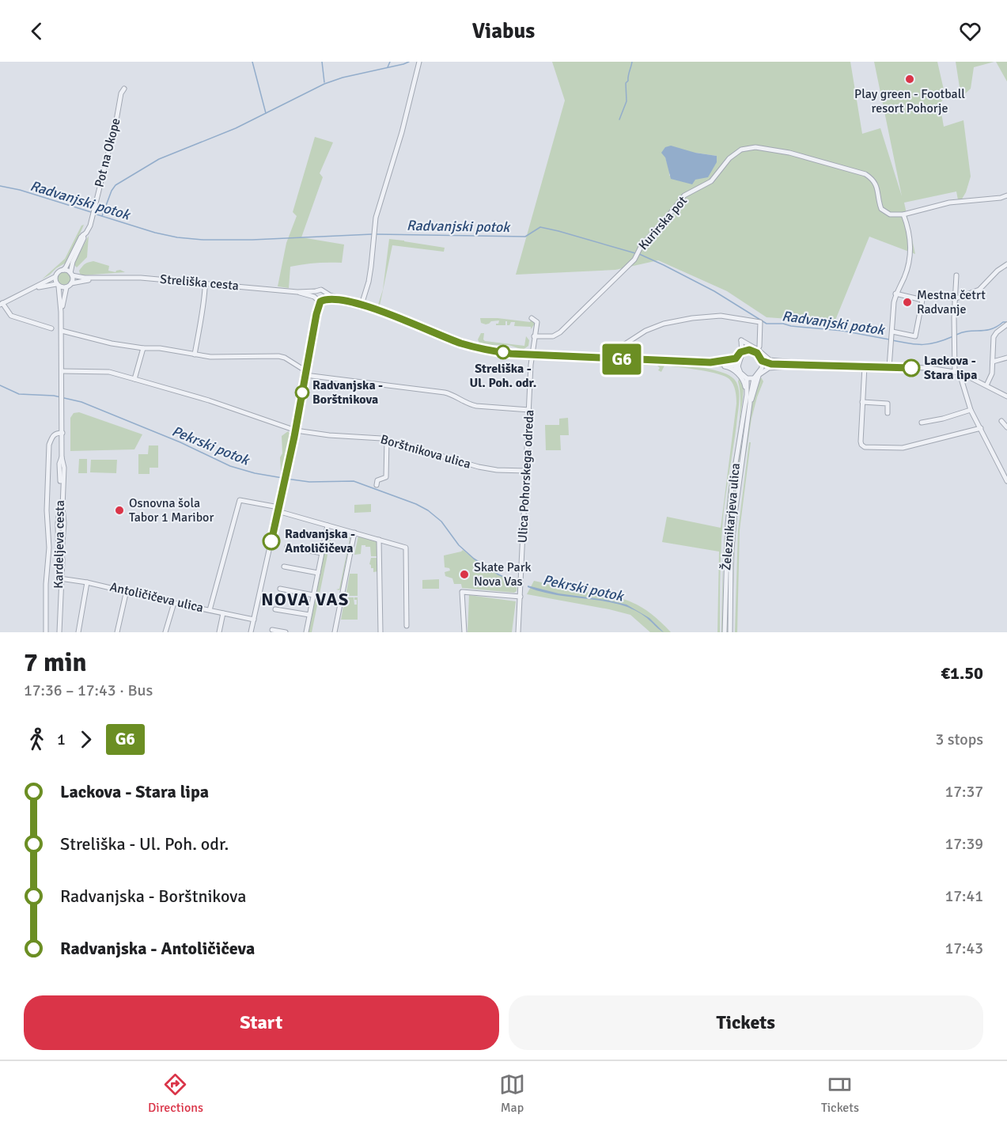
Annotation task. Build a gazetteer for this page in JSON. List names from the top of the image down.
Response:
{
  "streets": {
    "street": [
      "Pot na Okope",
      "Kurirska pot",
      "Streliška cesta",
      "Borštnikova ulica",
      "Ulica Pohorskega odreda",
      "Železnikarjeva ulica",
      "Kardeljeva cesta",
      "Antoličičeva ulica"
    ]
  },
  "crossings": [
    ["Kurirska pot", "Ulica Pohorskega odreda"],
    ["Streliška cesta", "Ulica Pohorskega odreda"],
    ["Borštnikova ulica", "Ulica Pohorskega odreda"],
    ["Borštnikova ulica", "Kardeljeva cesta"],
    ["Kardeljeva cesta", "Antoličičeva ulica"]
  ],
  "districts": ["NOVA VAS"],
  "water": ["Radvanjski potok", "Pekrski potok"],
  "places": [
    "Play green - Football resort Pohorje",
    "Mestna četrt Radvanje",
    "Streliška - Ul. Poh. odr.",
    "Lackova - Stara lipa",
    "Radvanjska - Borštnikova",
    "Osnovna šola Tabor 1 Maribor",
    "Radvanjska - Antoličičeva",
    "Skate Park Nova Vas"
  ],
  "lines": ["bus line G6"],
  "page": {
    "header": "Viabus",
    "on_map": "G6",
    "heading": ["7 min", "17:36 – 17:43 · Bus", "€1.50"],
    "legs": ["1", "G6", "3 stops"],
    "list": [
      {
        "name": "Lackova - Stara lipa",
        "value": "17:37"
      },
      {
        "name": "Streliška - Ul. Poh. odr.",
        "value": "17:39"
      },
      {
        "name": "Radvanjska - Borštnikova",
        "value": "17:41"
      },
      {
        "name": "Radvanjska - Antoličičeva",
        "value": "17:43"
      }
    ],
    "buttons": ["Start", "Tickets"],
    "tabs": ["Directions", "Map", "Tickets"]
  }
}
